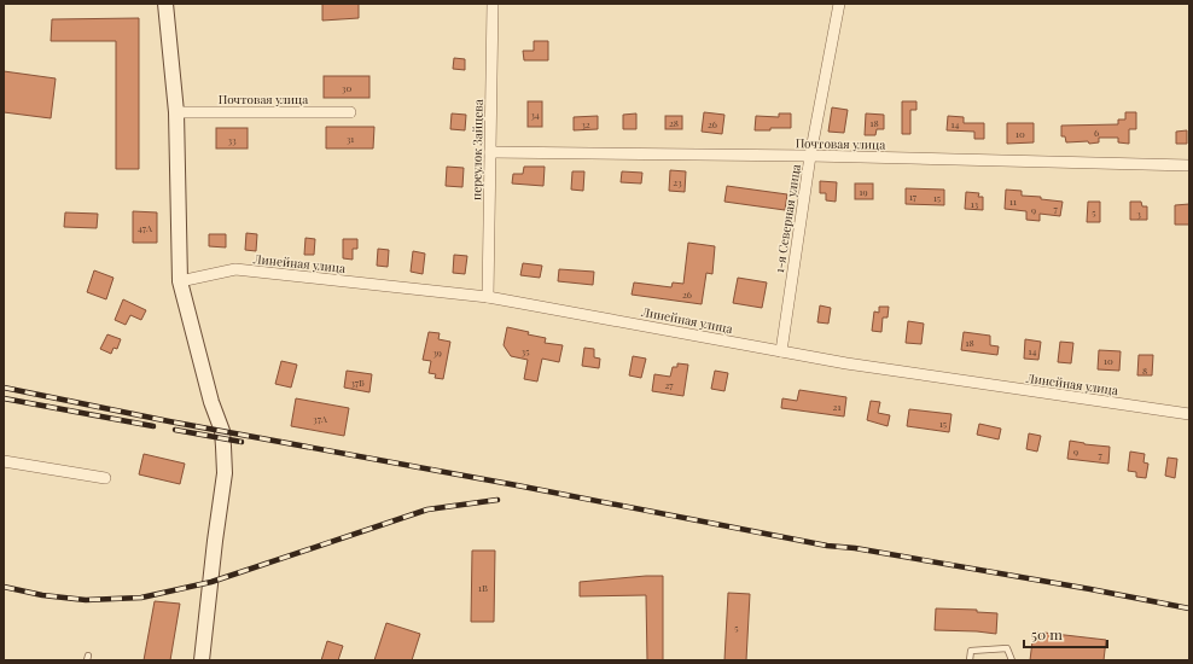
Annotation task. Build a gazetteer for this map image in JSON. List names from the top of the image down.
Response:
{
  "streets": {
    "street": [
      "Почтовая улица",
      "переулок Зайцева",
      "1-я Северная улица",
      "Линейная улица"
    ]
  },
  "crossings": [
    ["Почтовая улица", "переулок Зайцева"],
    ["Почтовая улица", "1-я Северная улица"],
    ["переулок Зайцева", "Линейная улица"],
    ["1-я Северная улица", "Линейная улица"]
  ],
  "house_numbers": [
    "30",
    "34",
    "28",
    "18",
    "32",
    "26",
    "14",
    "6",
    "10",
    "31",
    "33",
    "23",
    "19",
    "17",
    "15",
    "11",
    "13",
    "7",
    "9",
    "5",
    "3",
    "47А",
    "26",
    "18",
    "35",
    "14",
    "39",
    "10",
    "8",
    "37Б",
    "27",
    "21",
    "37А",
    "15",
    "9",
    "7",
    "1В",
    "5"
  ],
  "scale_bar": "50 m"
}
